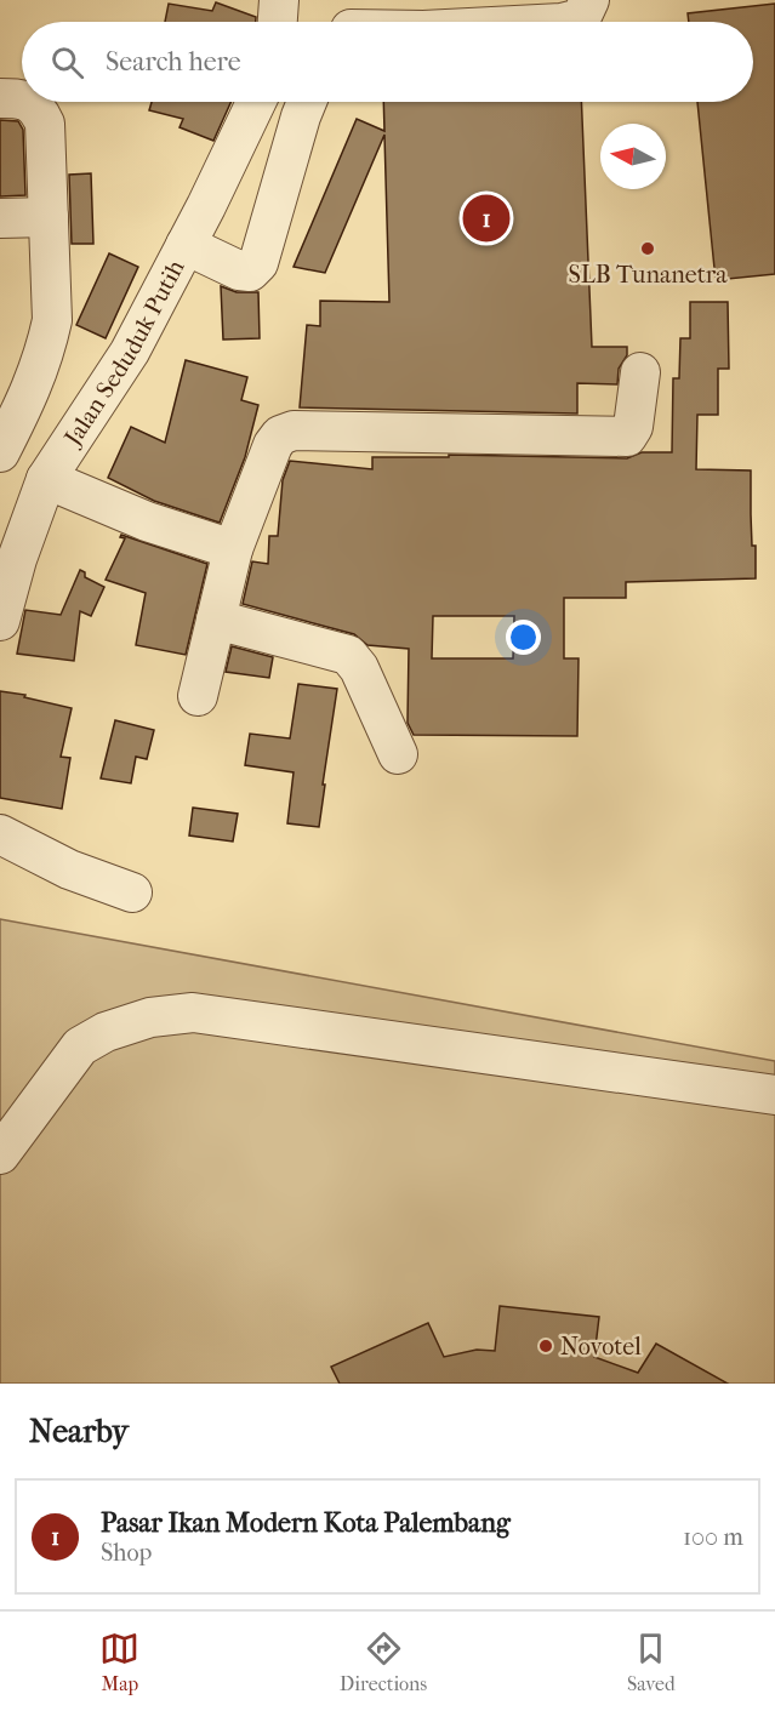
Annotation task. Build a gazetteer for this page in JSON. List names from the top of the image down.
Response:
{
  "streets": {
    "street": ["Jalan Seduduk Putih"]
  },
  "places": ["SLB Tunanetra", "Novotel"],
  "north": "left",
  "page": {
    "search": "Search here",
    "pins": "1",
    "heading": "Nearby",
    "list": [
      {
        "mark": "1",
        "name": "Pasar Ikan Modern Kota Palembang",
        "note": "Shop",
        "value": "100 m"
      }
    ],
    "nav": ["Map", "Directions", "Saved"]
  }
}
